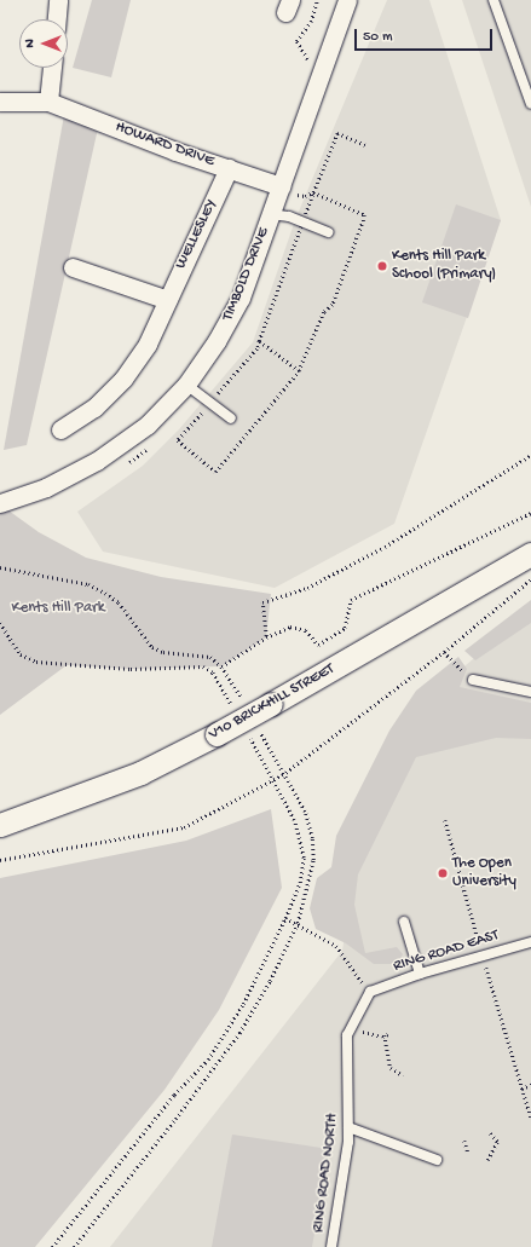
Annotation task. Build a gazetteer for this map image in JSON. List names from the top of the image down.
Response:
{
  "streets": {
    "street": [
      "HOWARD DRIVE",
      "WELLESLEY",
      "TIMBOLD DRIVE",
      "V10 BRICKHILL STREET"
    ],
    "lane": ["RING ROAD EAST", "RING ROAD NORTH"]
  },
  "crossings": [
    ["HOWARD DRIVE", "WELLESLEY"],
    ["HOWARD DRIVE", "TIMBOLD DRIVE"],
    ["RING ROAD EAST", "RING ROAD NORTH"]
  ],
  "parks": ["Kents Hill Park"],
  "places": ["Kents Hill Park School (Primary)", "The Open University"],
  "scale_bar": "50 m",
  "north": "left"
}
